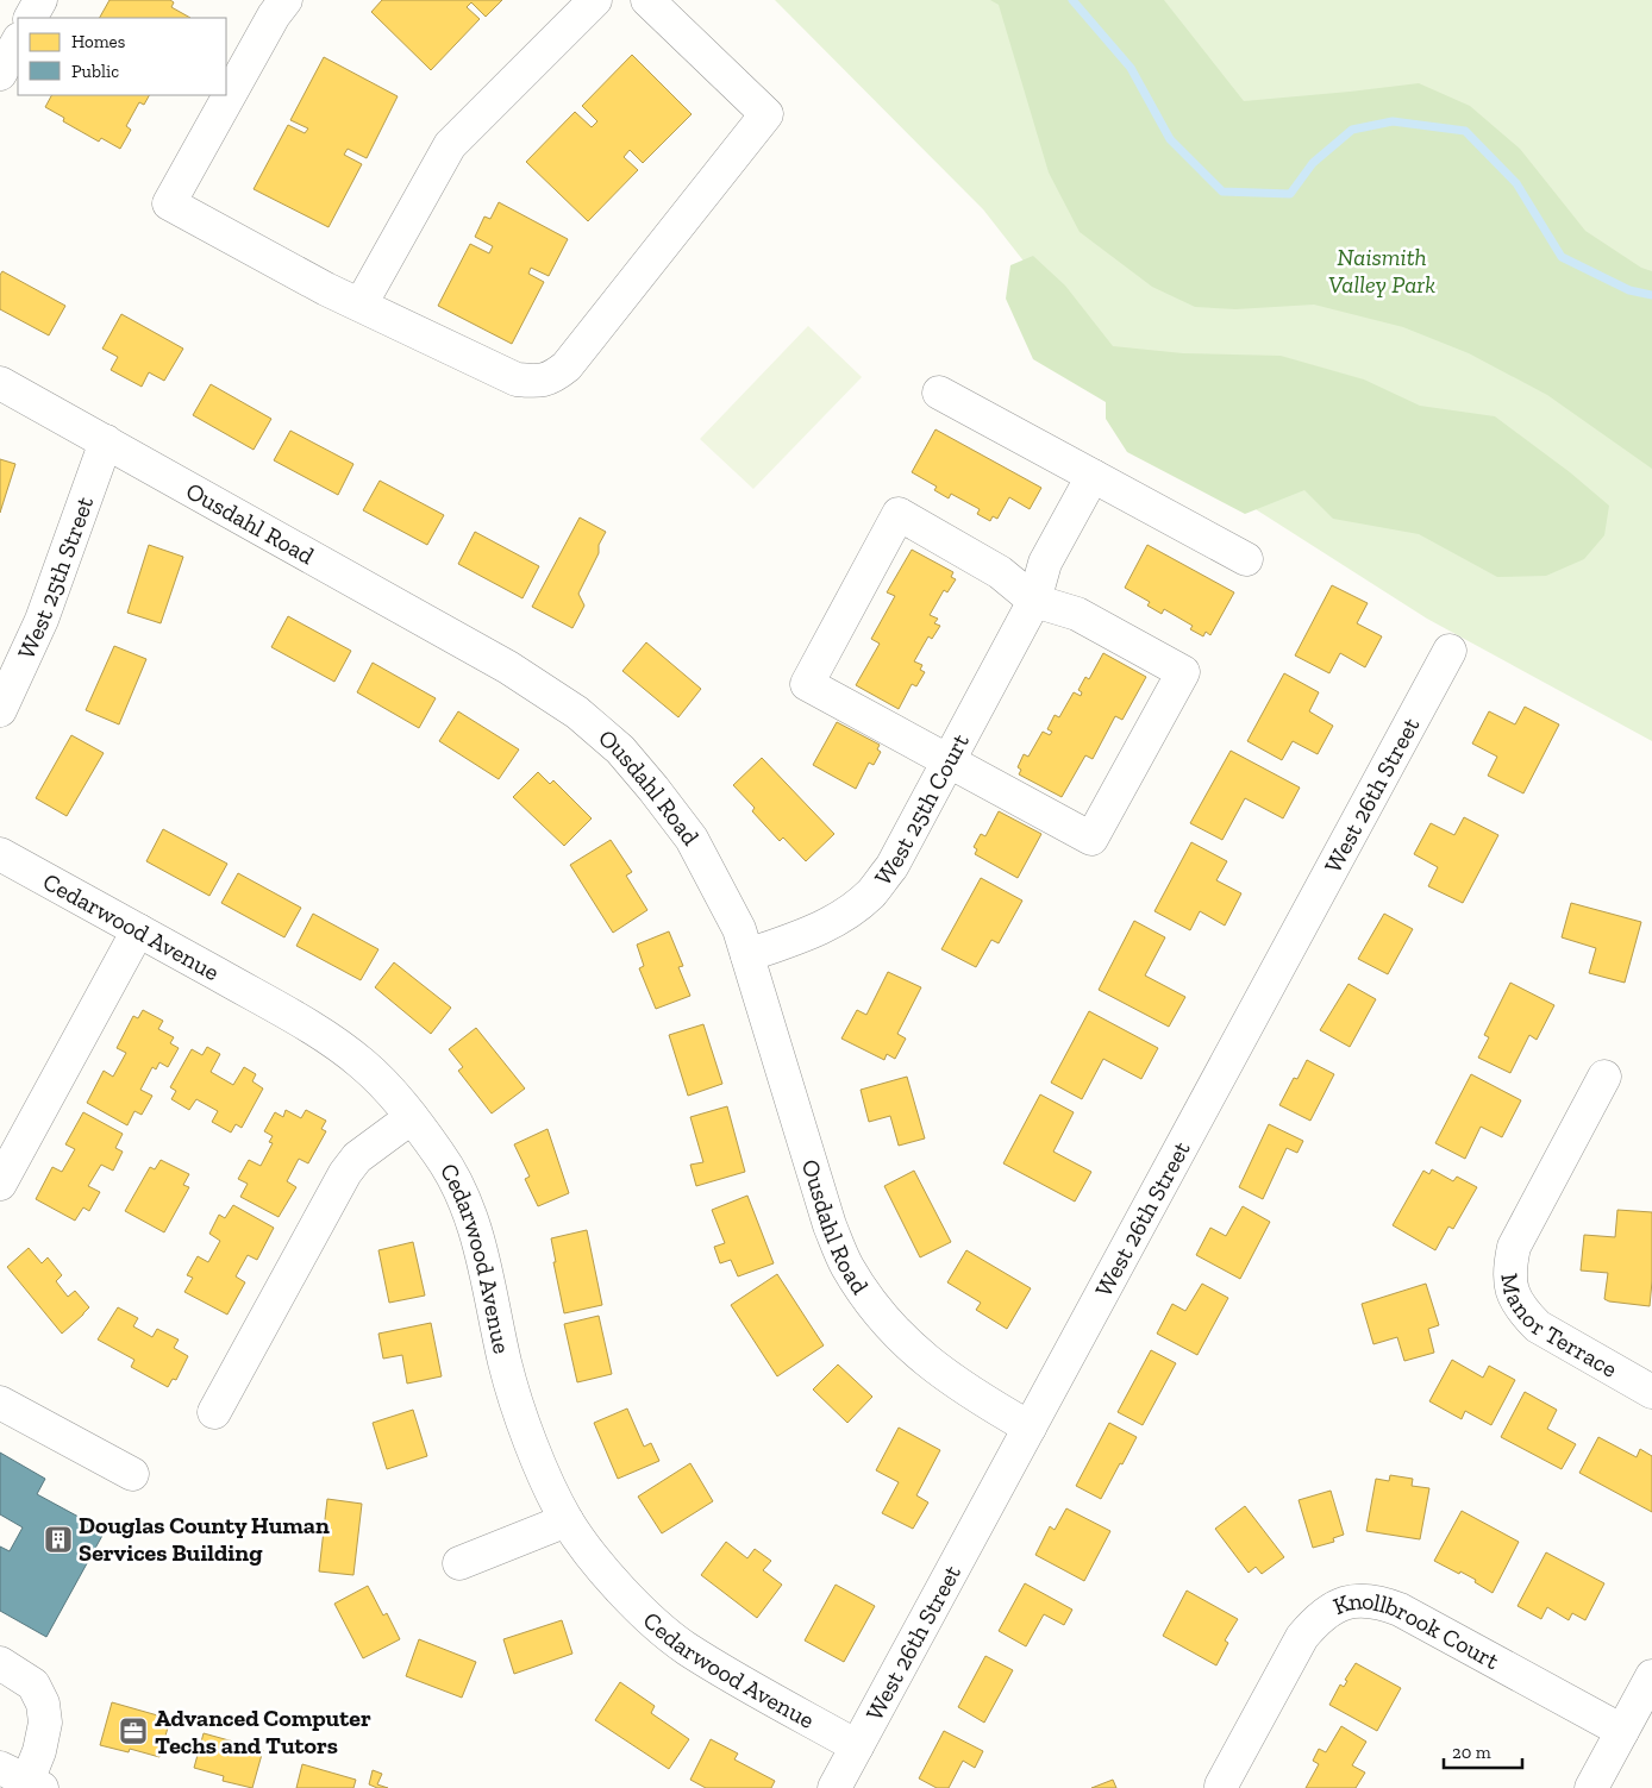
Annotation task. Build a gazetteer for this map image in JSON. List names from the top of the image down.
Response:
{
  "streets": {
    "street": [
      "Ousdahl Road",
      "West 25th Street",
      "West 26th Street",
      "West 25th Court",
      "Cedarwood Avenue",
      "Manor Terrace",
      "Knollbrook Court"
    ]
  },
  "crossings": [
    ["Ousdahl Road", "West 25th Street"],
    ["Ousdahl Road", "West 26th Street"],
    ["Ousdahl Road", "West 25th Court"],
    ["West 26th Street", "Cedarwood Avenue"]
  ],
  "parks": ["Naismith Valley Park"],
  "places": {
    "building": ["Douglas County Human Services Building"],
    "office": ["Advanced Computer Techs and Tutors"]
  },
  "legend": ["Homes", "Public"],
  "scale_bar": "20 m"
}
